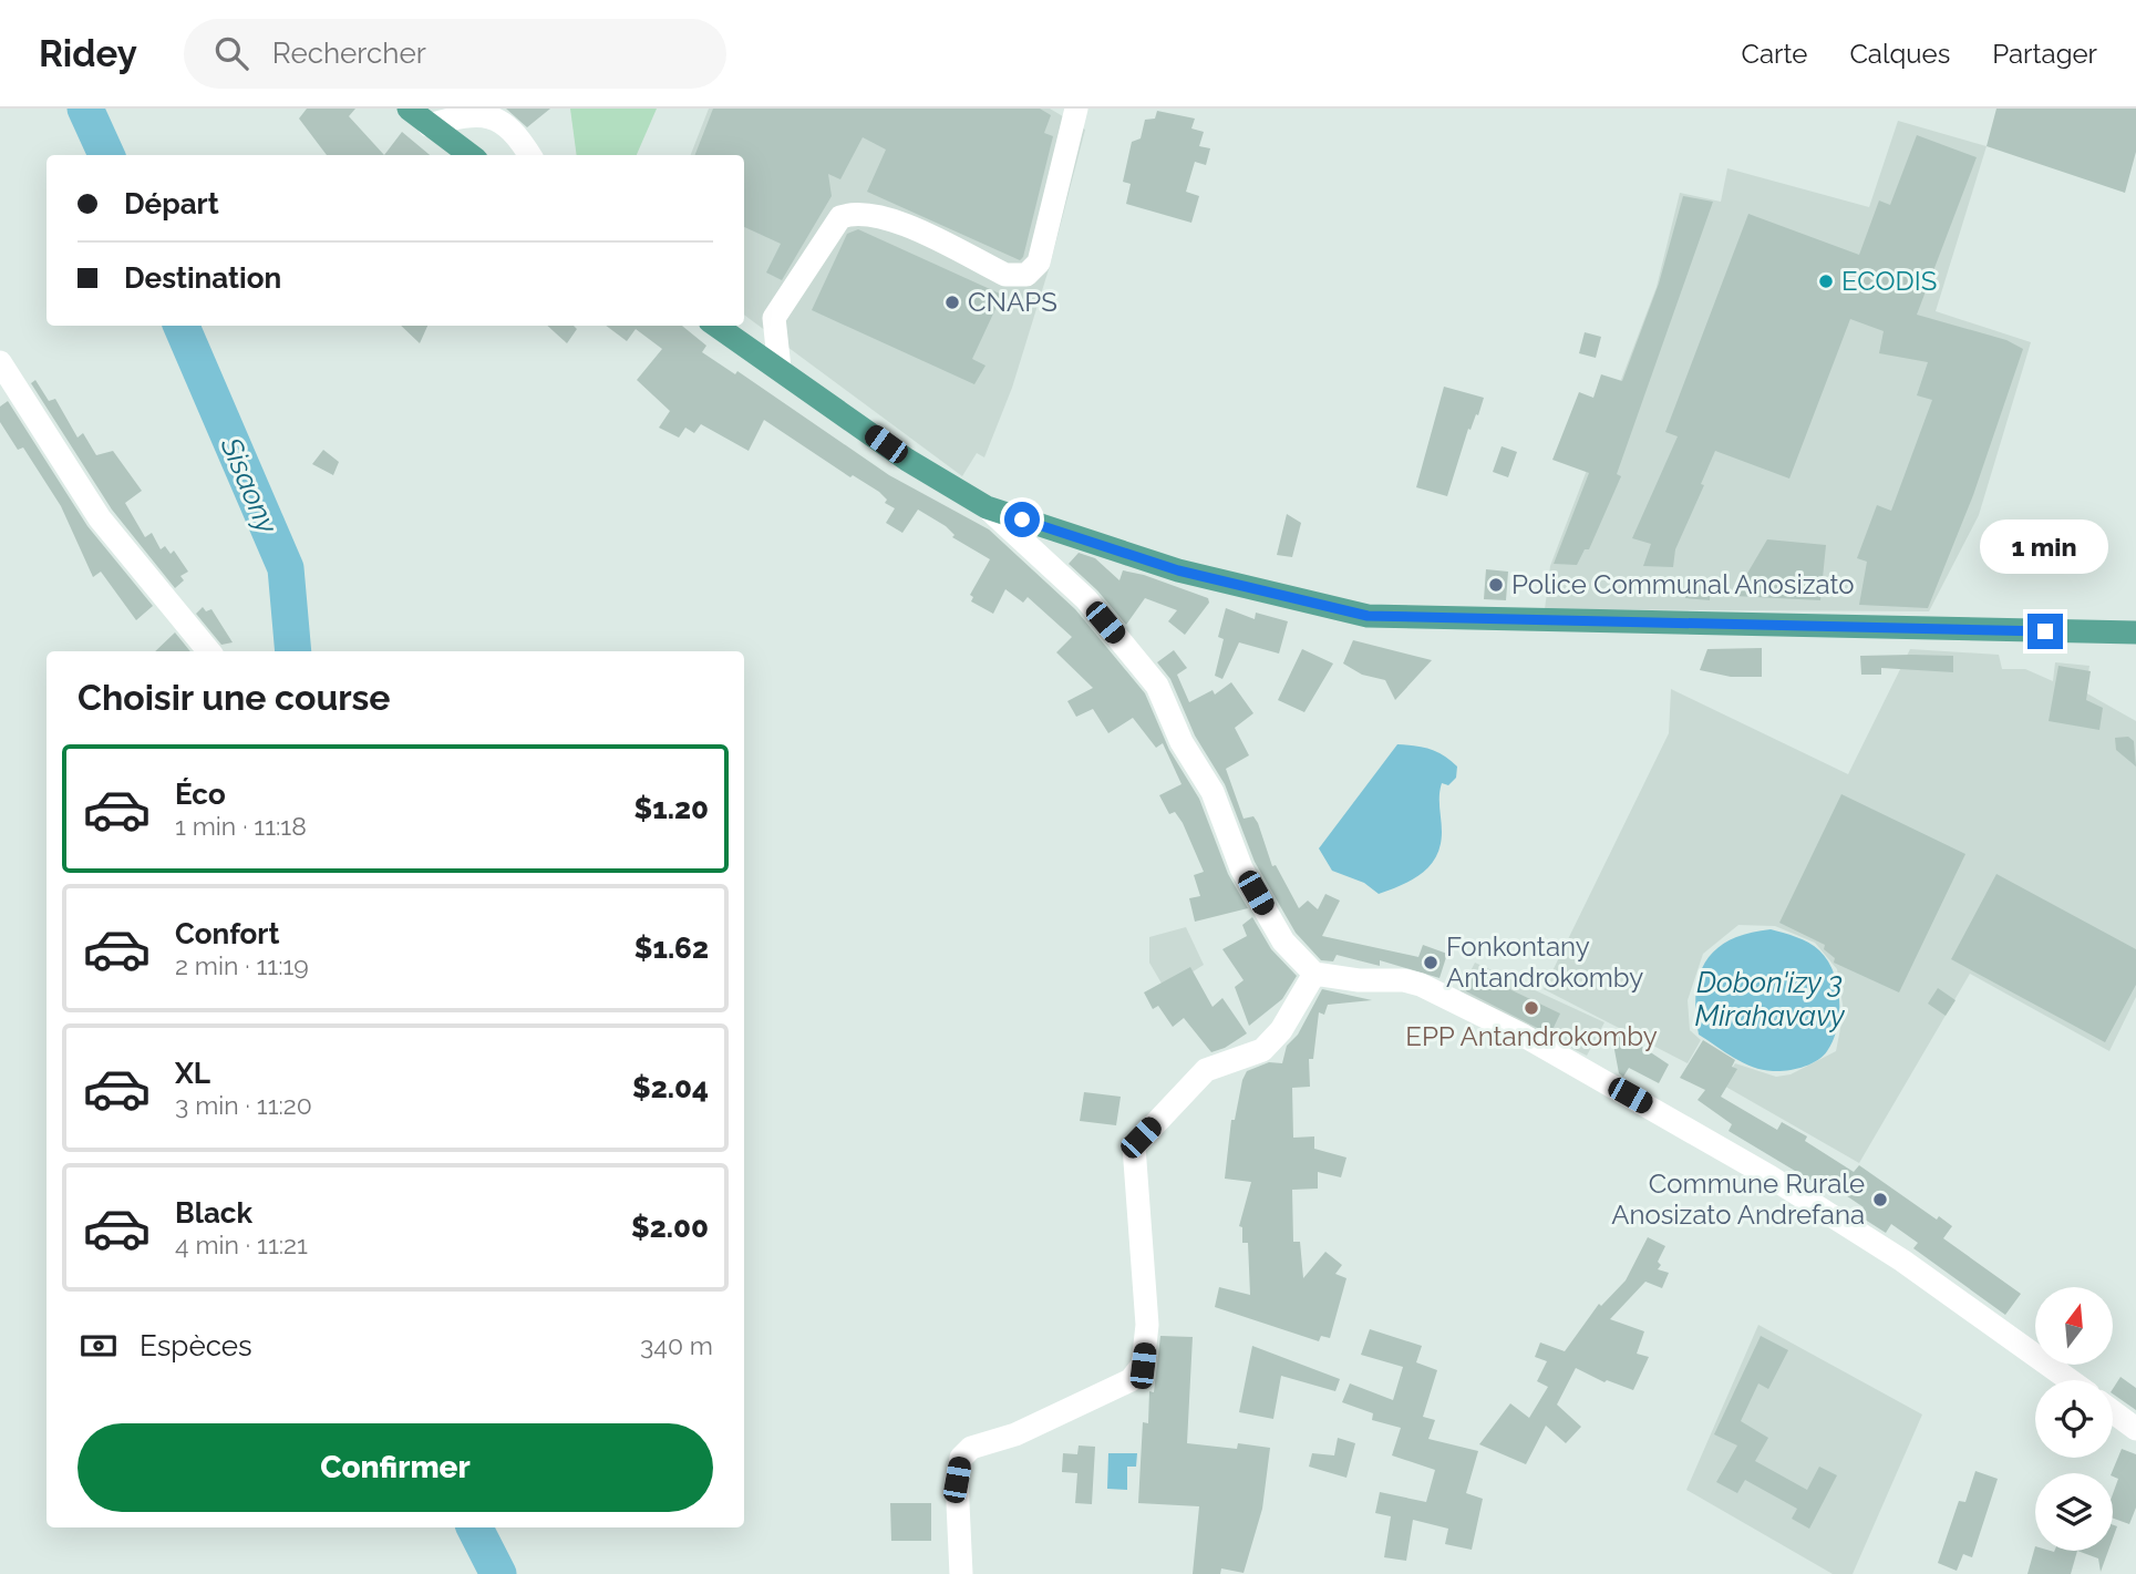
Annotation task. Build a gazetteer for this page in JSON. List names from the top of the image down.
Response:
{
  "water": ["Sisaony", "Dobon'izy 3 Mirahavavy"],
  "places": [
    "ECODIS",
    "CNAPS",
    "Police Communal Anosizato",
    "Fonkontany Antandrokomby",
    "EPP Antandrokomby",
    "Commune Rurale Anosizato Andrefana"
  ],
  "north": "top",
  "page": {
    "header": "Ridey",
    "search": "Rechercher",
    "nav": ["Carte", "Calques", "Partager"],
    "banner": ["Départ", "Destination"],
    "bubble": "1 min",
    "heading": "Choisir une course",
    "list": [
      {
        "name": "Éco",
        "note": "1 min · 11:18",
        "value": "$1.20"
      },
      {
        "name": "Confort",
        "note": "2 min · 11:19",
        "value": "$1.62"
      },
      {
        "name": "XL",
        "note": "3 min · 11:20",
        "value": "$2.04"
      },
      {
        "name": "Black",
        "note": "4 min · 11:21",
        "value": "$2.00"
      }
    ],
    "pay": ["Espèces", "340 m"],
    "buttons": "Confirmer"
  }
}
